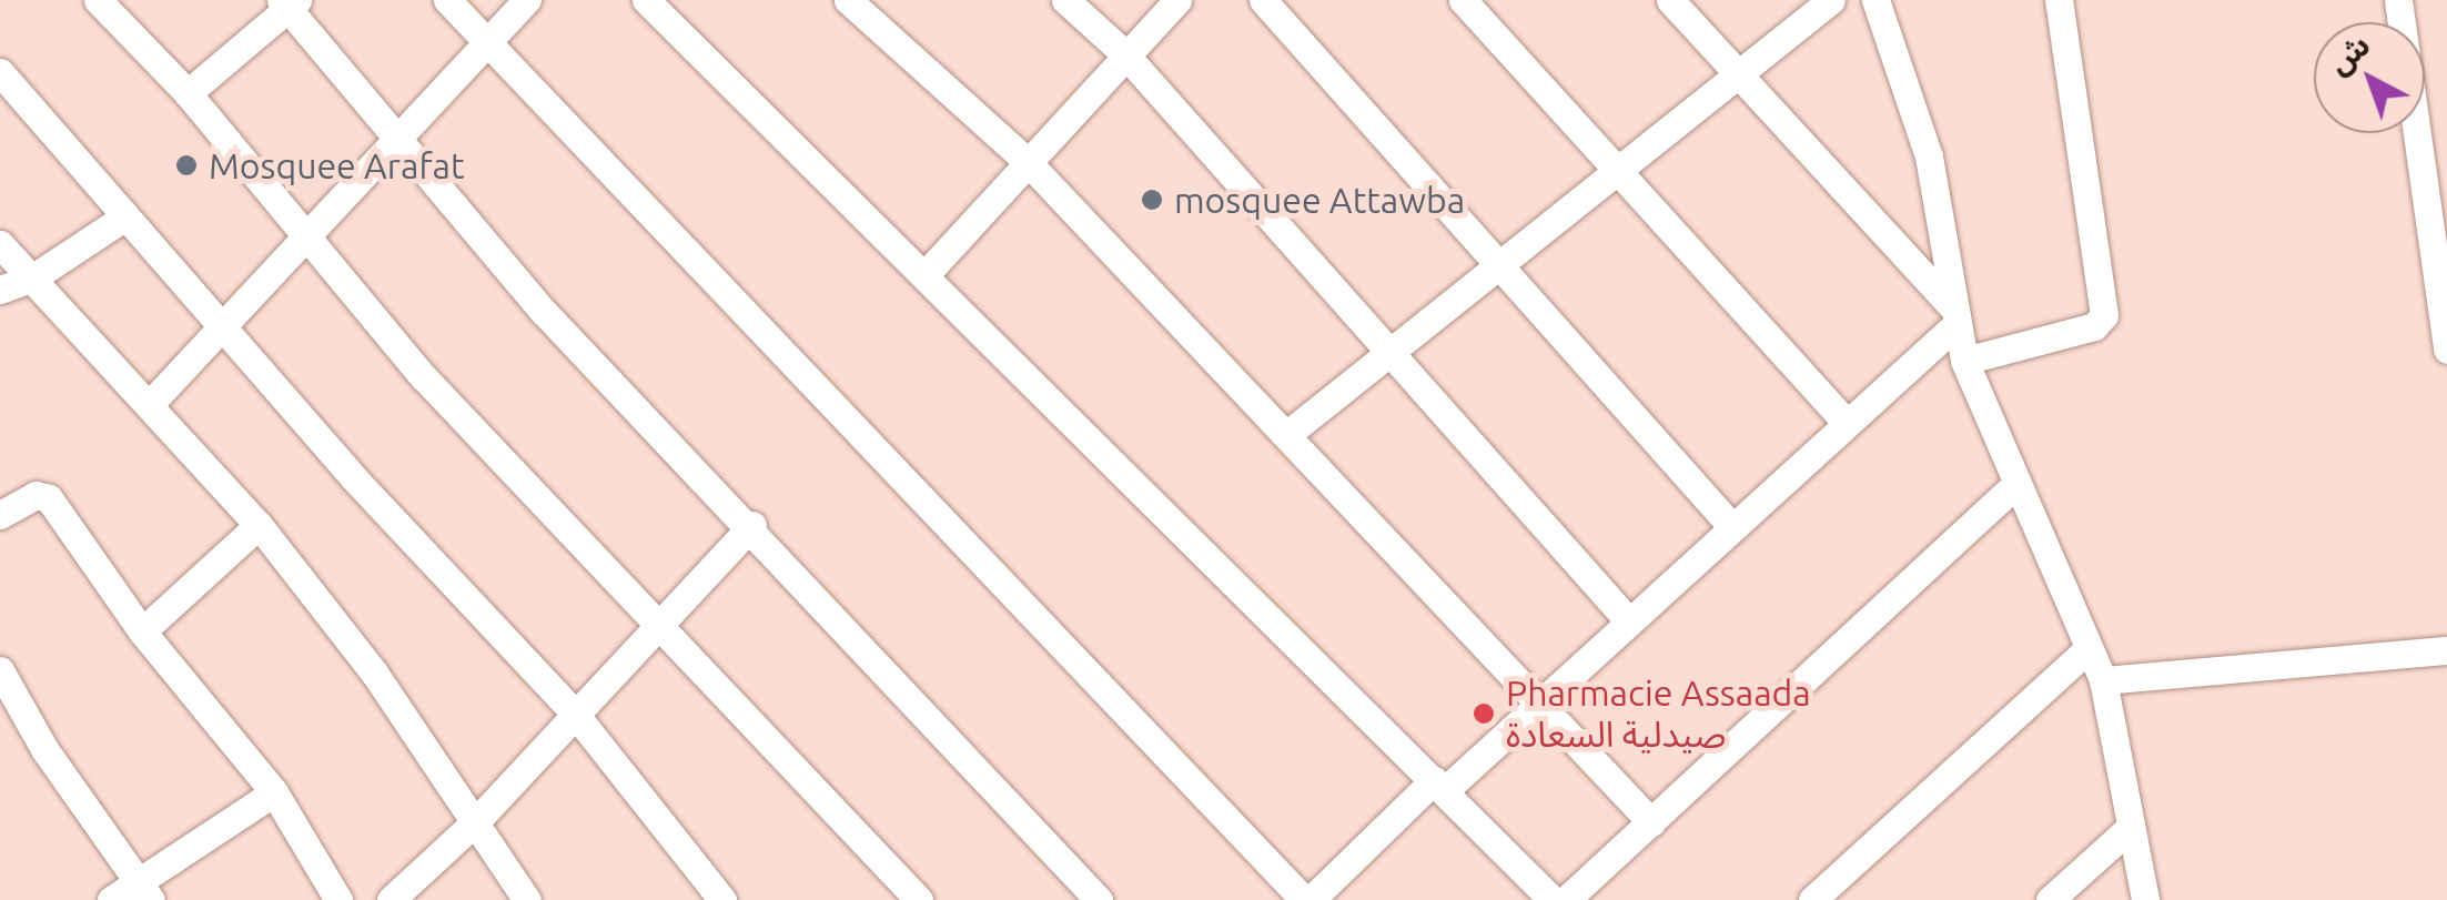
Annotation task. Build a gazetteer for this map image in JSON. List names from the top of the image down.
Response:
{
  "places": ["Mosquee Arafat", "mosquee Attawba", "Pharmacie Assaada صيدلية السعادة"],
  "north": "top left"
}
